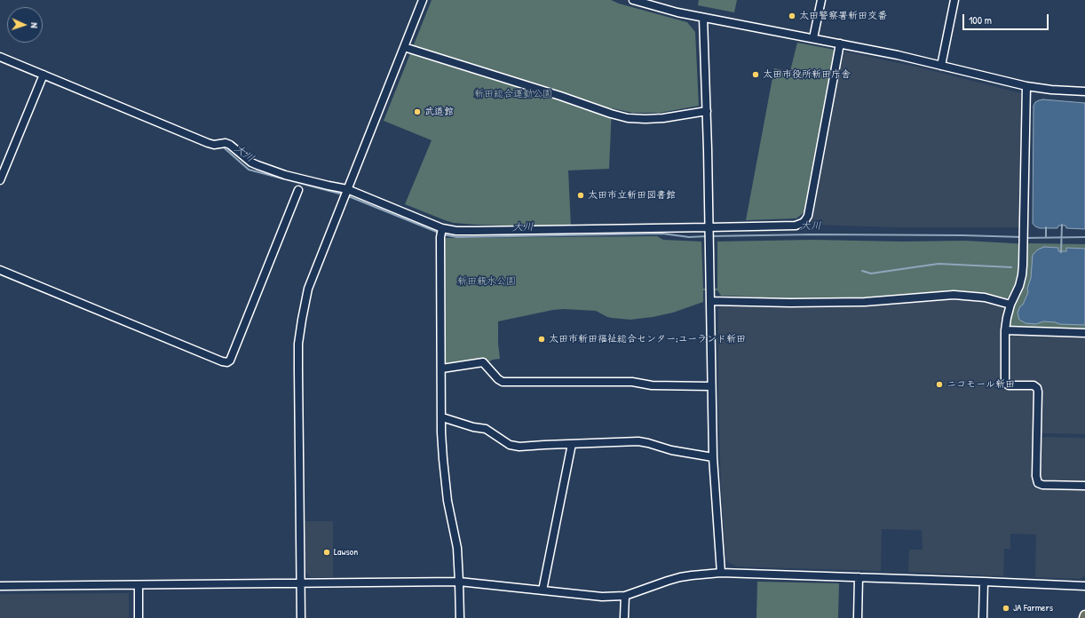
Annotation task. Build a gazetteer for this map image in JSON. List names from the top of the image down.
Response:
{
  "water": ["大川"],
  "parks": ["新田総合運動公園", "新田親水公園"],
  "places": [
    "太田警察署新田交番",
    "太田市役所新田庁舎",
    "武道館",
    "太田市立新田図書館",
    "太田市新田福祉総合センター;ユーランド新田",
    "ニコモール新田",
    "Lawson",
    "JA Farmers"
  ],
  "scale_bar": "100 m",
  "north": "right"
}
